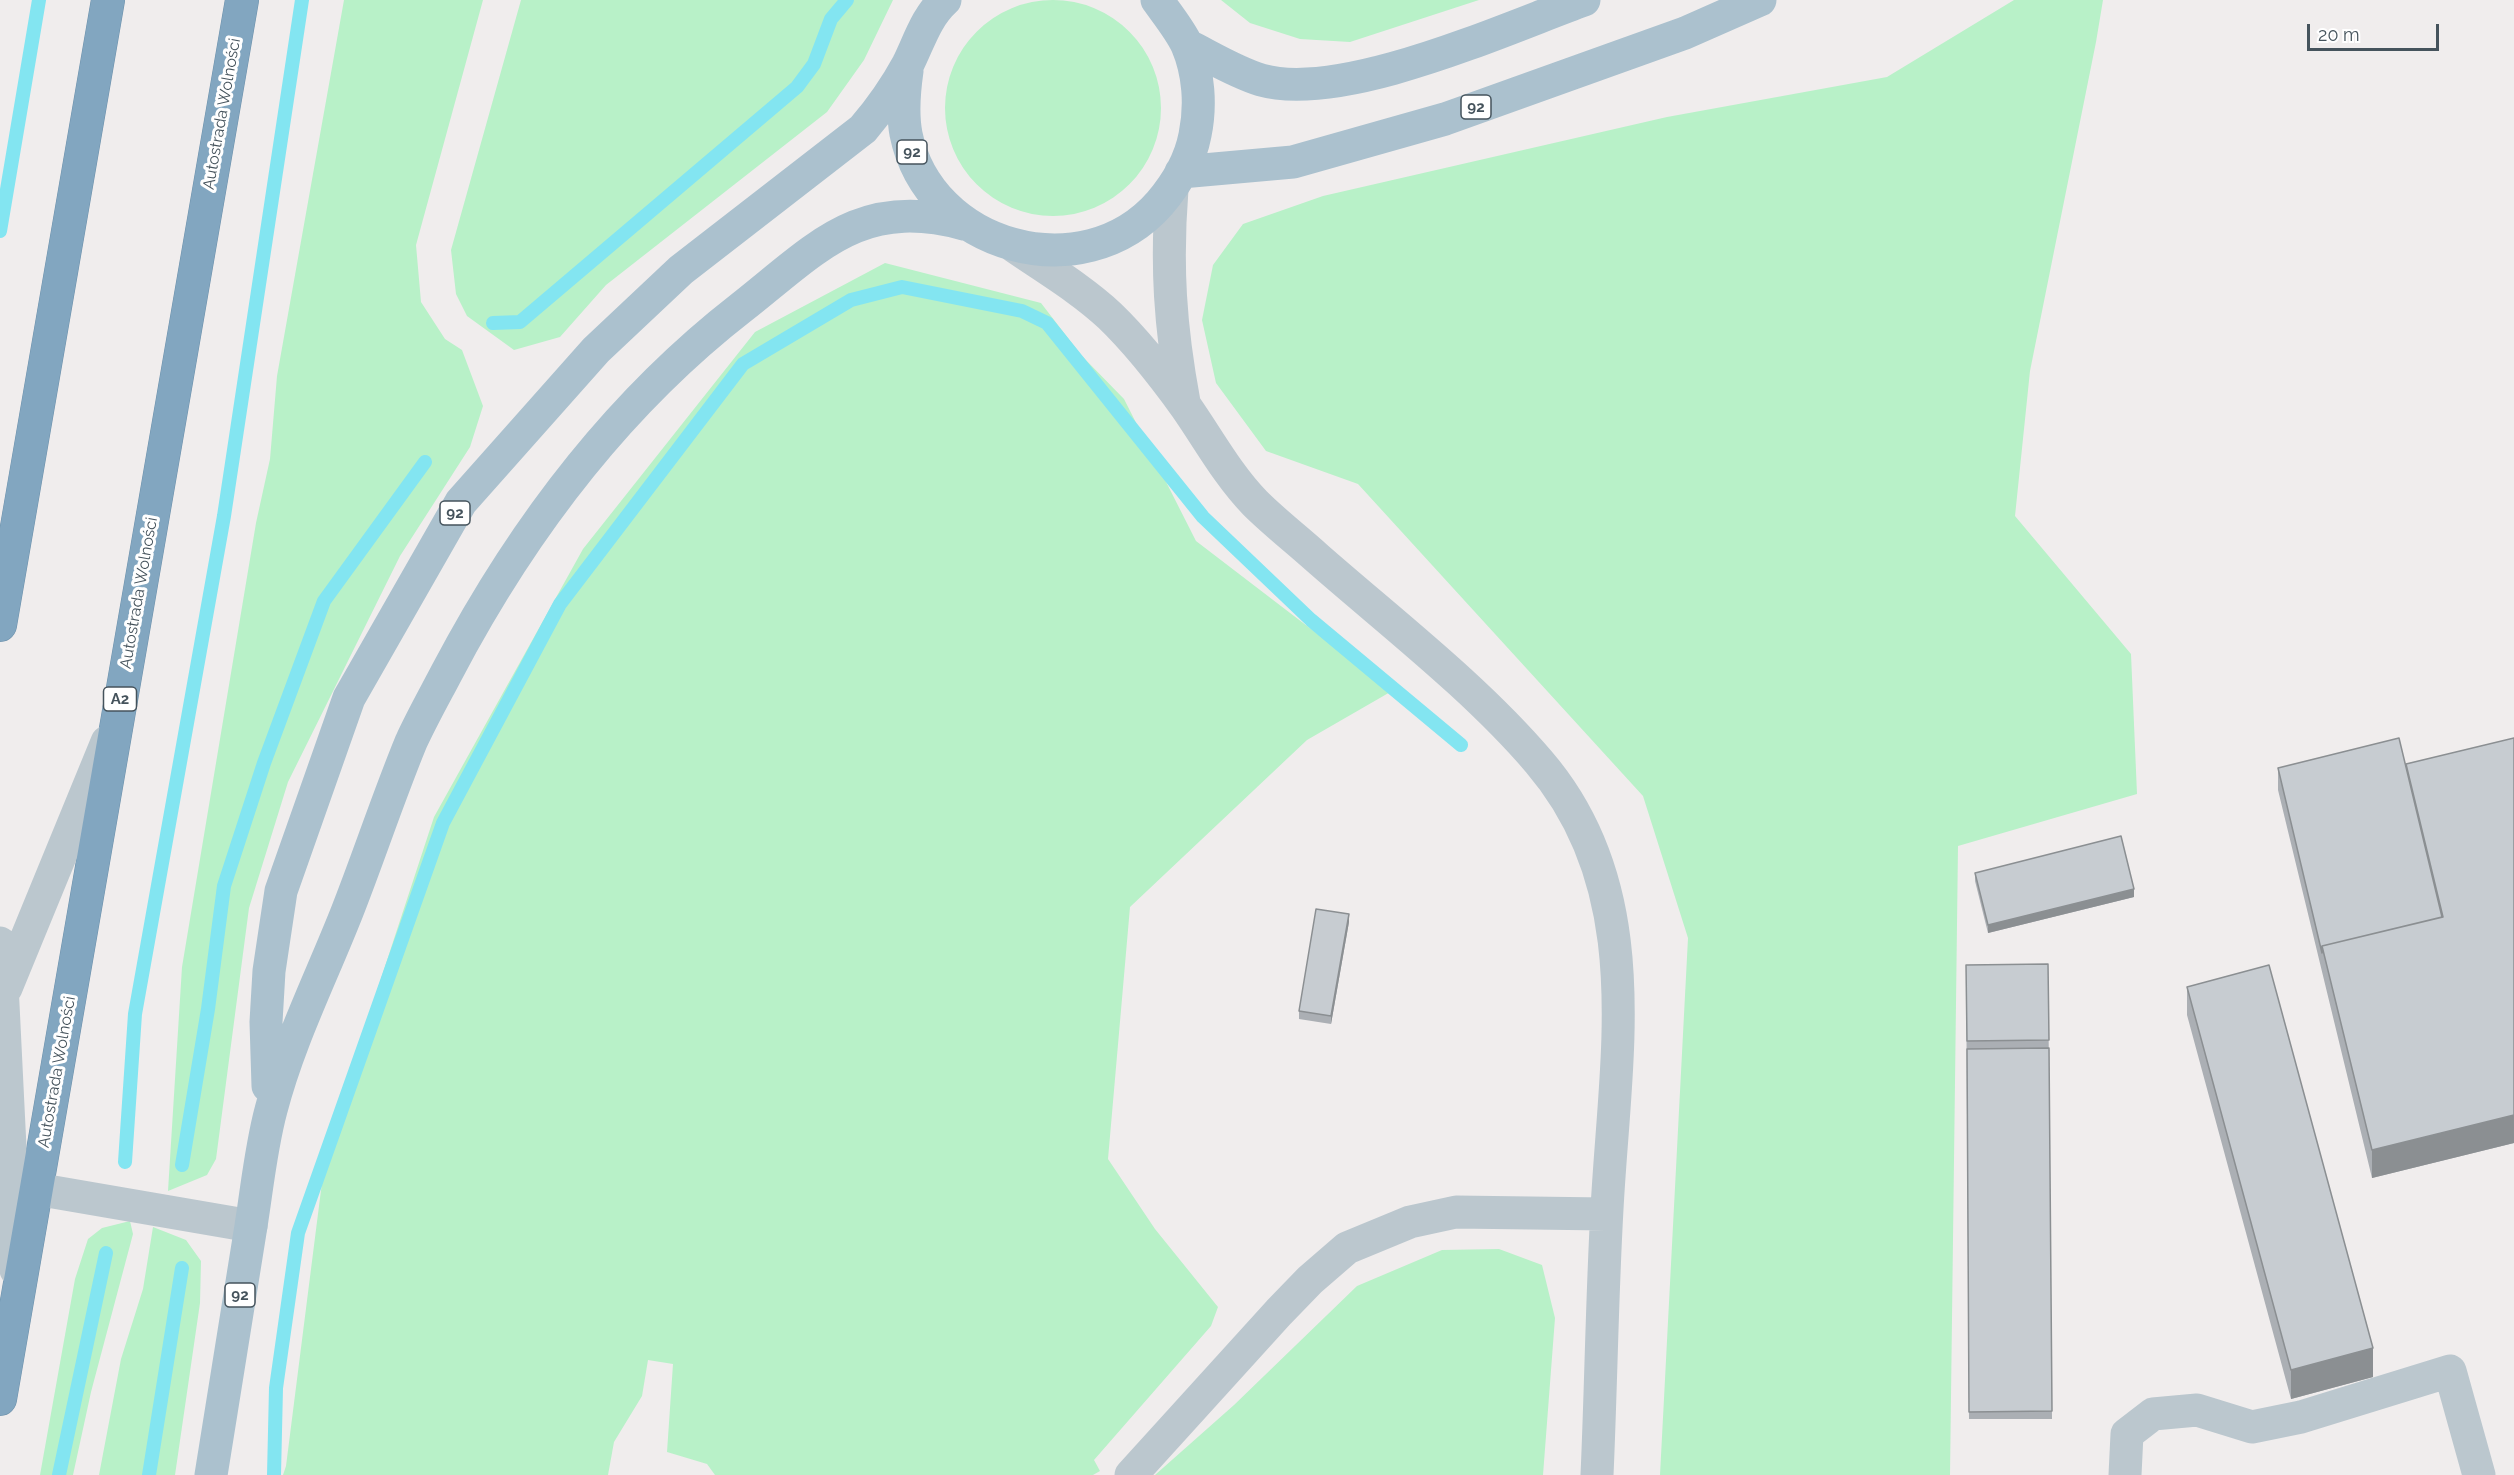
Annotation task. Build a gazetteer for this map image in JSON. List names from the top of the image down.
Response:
{
  "streets": {
    "highway": ["Autostrada Wolności", "A2"],
    "main road": ["92"]
  },
  "scale_bar": "20 m"
}
